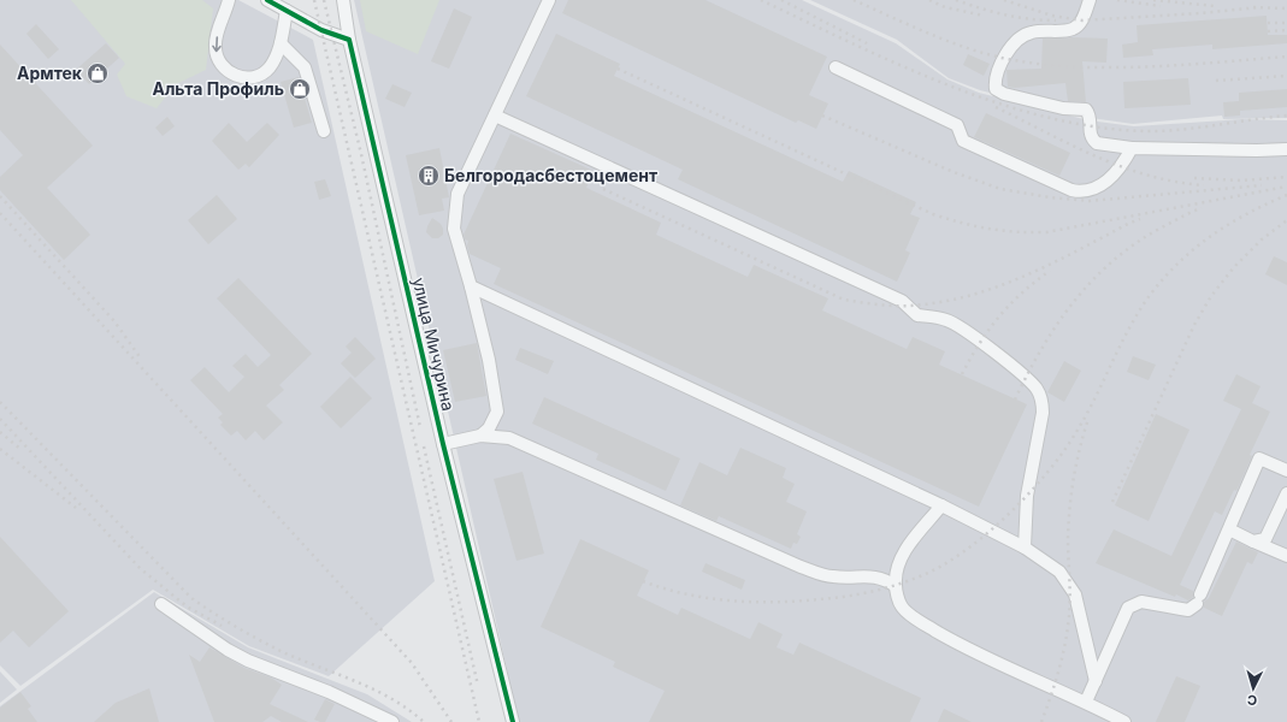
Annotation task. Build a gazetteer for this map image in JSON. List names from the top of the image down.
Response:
{
  "streets": {
    "street": ["улица Мичурина"]
  },
  "places": {
    "shop": ["Армтек", "Альта Профиль"],
    "building": ["Белгородасбестоцемент"]
  },
  "north": "bottom"
}
